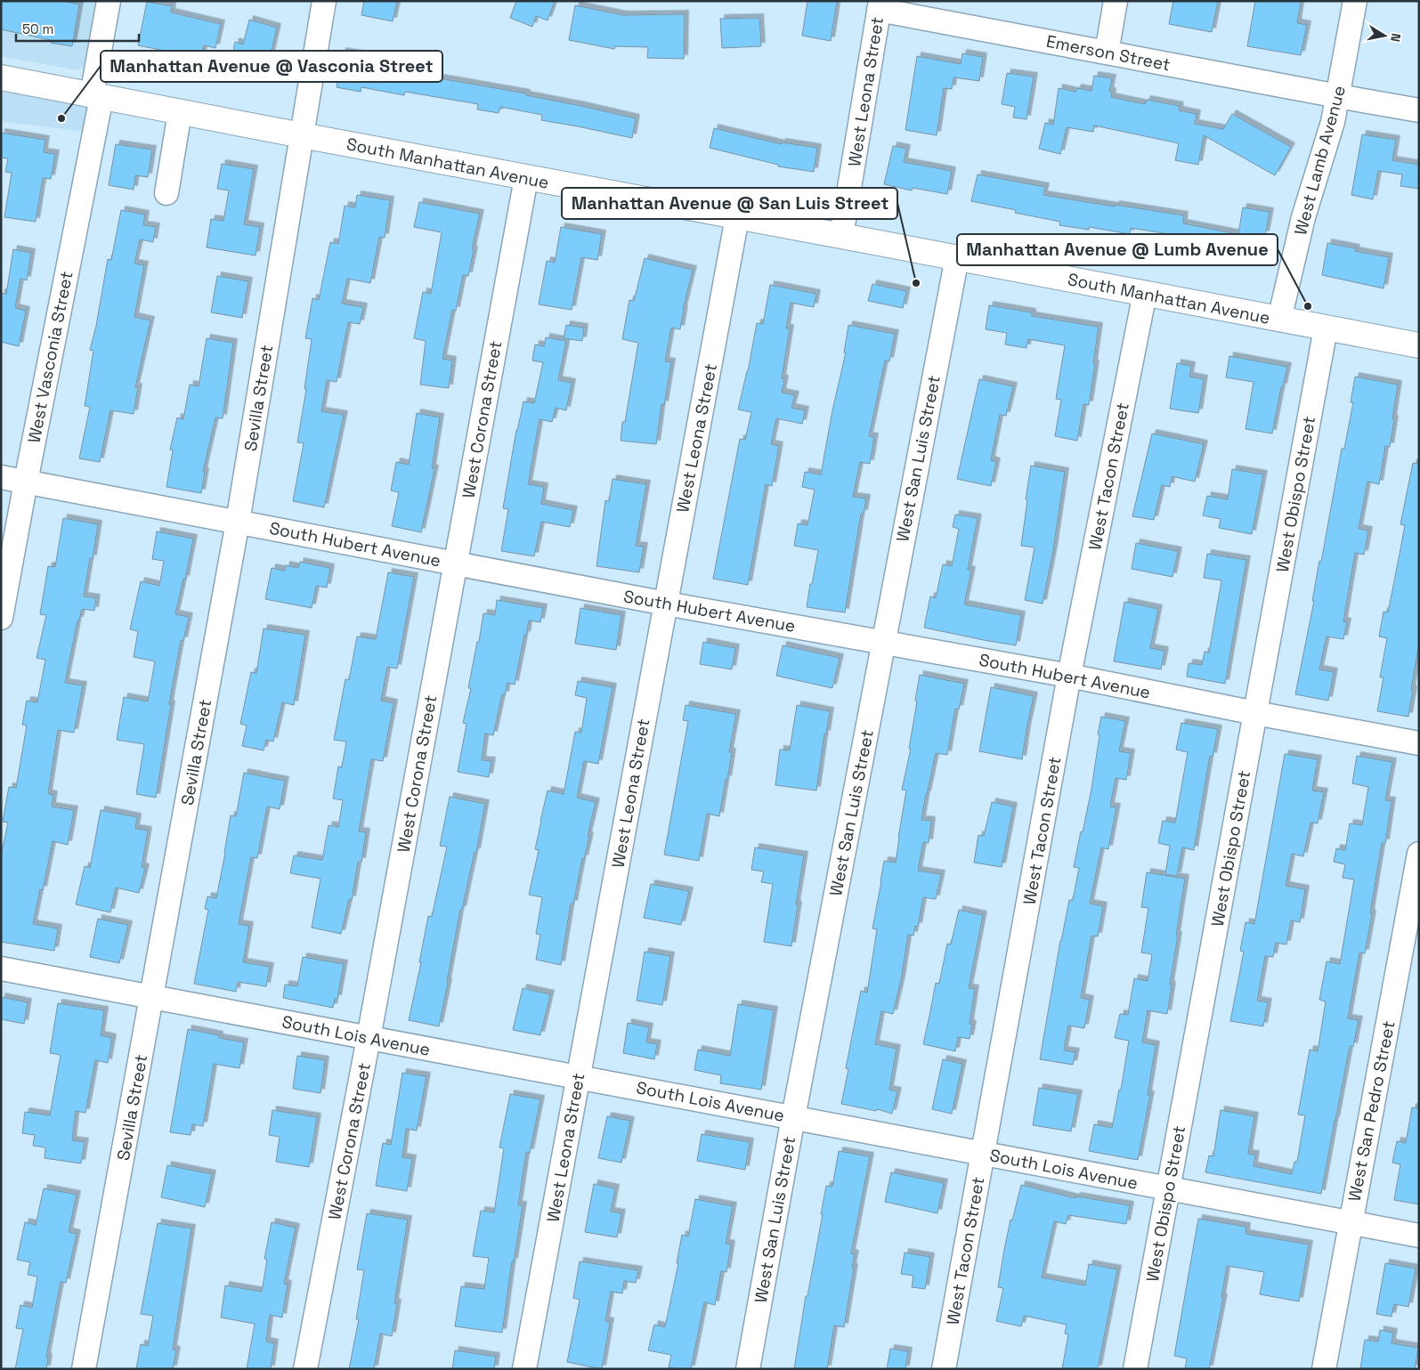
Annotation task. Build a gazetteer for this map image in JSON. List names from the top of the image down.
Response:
{
  "streets": {
    "main road": ["South Manhattan Avenue"],
    "street": [
      "Emerson Street",
      "West Leona Street",
      "West Lamb Avenue",
      "West Vasconia Street",
      "Sevilla Street",
      "West Corona Street",
      "West San Luis Street",
      "West Tacon Street",
      "West Obispo Street",
      "South Hubert Avenue",
      "South Lois Avenue",
      "West San Pedro Street"
    ]
  },
  "crossings": [
    ["Emerson Street", "West Leona Street"],
    ["Emerson Street", "West Lamb Avenue"],
    ["West Leona Street", "South Manhattan Avenue"],
    ["West Leona Street", "South Hubert Avenue"],
    ["West Leona Street", "South Lois Avenue"],
    ["West Lamb Avenue", "South Manhattan Avenue"],
    ["South Manhattan Avenue", "West Vasconia Street"],
    ["South Manhattan Avenue", "Sevilla Street"],
    ["South Manhattan Avenue", "West Corona Street"],
    ["South Manhattan Avenue", "West San Luis Street"],
    ["South Manhattan Avenue", "West Tacon Street"],
    ["South Manhattan Avenue", "West Obispo Street"],
    ["West Vasconia Street", "South Hubert Avenue"],
    ["Sevilla Street", "South Hubert Avenue"],
    ["Sevilla Street", "South Lois Avenue"],
    ["West Corona Street", "South Hubert Avenue"],
    ["West Corona Street", "South Lois Avenue"],
    ["West San Luis Street", "South Hubert Avenue"],
    ["West San Luis Street", "South Lois Avenue"],
    ["West Tacon Street", "South Hubert Avenue"],
    ["West Tacon Street", "South Lois Avenue"],
    ["West Obispo Street", "South Hubert Avenue"],
    ["West Obispo Street", "South Lois Avenue"],
    ["South Lois Avenue", "West San Pedro Street"]
  ],
  "places": ["Manhattan Avenue @ Vasconia Street", "Manhattan Avenue @ San Luis Street", "Manhattan Avenue @ Lumb Avenue"],
  "scale_bar": "50 m",
  "north": "right"
}
